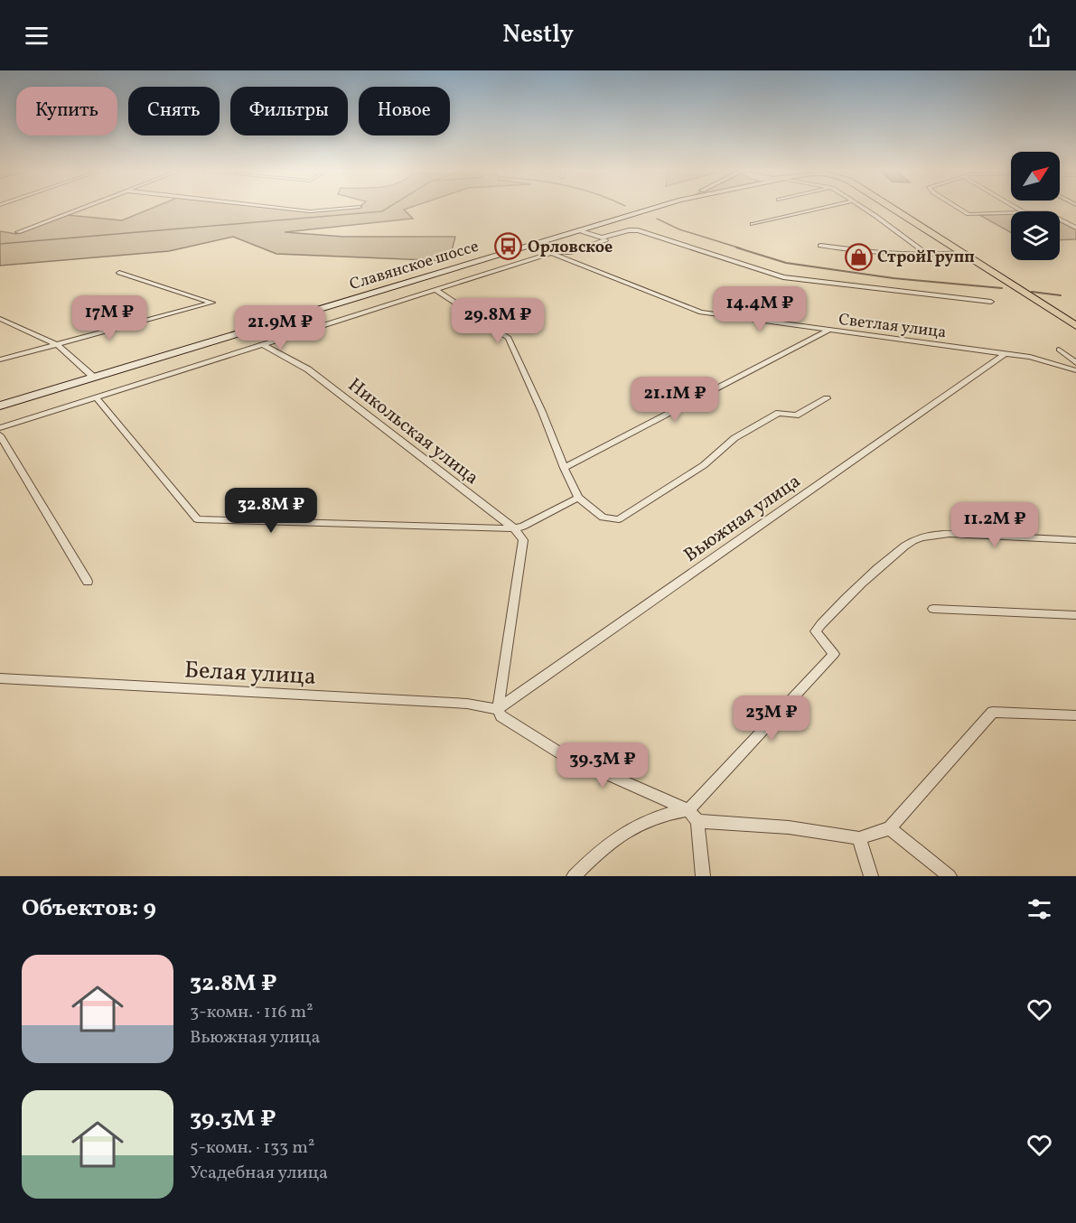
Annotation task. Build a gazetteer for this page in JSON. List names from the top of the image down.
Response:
{
  "streets": {
    "main road": ["Славянское шоссе"],
    "street": [
      "Светлая улица",
      "Никольская улица",
      "Вьюжная улица",
      "Белая улица"
    ]
  },
  "crossings": [
    ["Славянское шоссе", "Светлая улица"],
    ["Светлая улица", "Вьюжная улица"],
    ["Вьюжная улица", "Белая улица"]
  ],
  "places": {
    "bus stop": ["Орловское"],
    "shop": ["СтройГрупп"]
  },
  "north": "top right",
  "page": {
    "header": "Nestly",
    "chip": [
      "Купить",
      "Снять",
      "Фильтры",
      "Новое"
    ],
    "price": [
      "14.4M ₽",
      "17M ₽",
      "29.8M ₽",
      "21.9M ₽",
      "21.1M ₽",
      "32.8M ₽",
      "11.2M ₽",
      "23M ₽",
      "39.3M ₽"
    ],
    "heading": "Объектов: 9",
    "list": [
      {
        "name": "32.8M ₽",
        "note": "3-комн. · 116 m² · Вьюжная улица"
      },
      {
        "name": "39.3M ₽",
        "note": "5-комн. · 133 m² · Усадебная улица"
      }
    ]
  }
}
